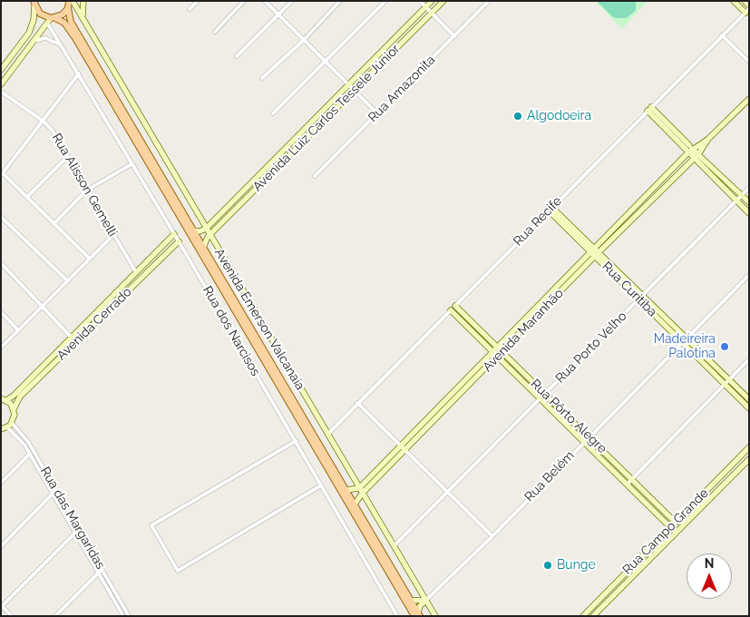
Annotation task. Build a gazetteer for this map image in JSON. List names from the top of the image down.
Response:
{
  "streets": {
    "street": [
      "Rua Amazonita",
      "Avenida Luiz Carlos Tessele Júnior",
      "Rua Alisson Gemelli",
      "Rua Recife",
      "Rua Curitiba",
      "Avenida Emerson Valcanaia",
      "Avenida Cerrado",
      "Avenida Maranhão",
      "Rua dos Narcisos",
      "Rua Porto Velho",
      "Rua Pôrto Alegre",
      "Rua Belém",
      "Rua das Margaridas",
      "Rua Campo Grande"
    ]
  },
  "crossings": [
    ["Avenida Luiz Carlos Tessele Júnior", "Avenida Emerson Valcanaia"],
    ["Rua Alisson Gemelli", "Avenida Cerrado"],
    ["Rua Recife", "Rua Curitiba"],
    ["Rua Recife", "Avenida Emerson Valcanaia"],
    ["Rua Recife", "Rua Pôrto Alegre"],
    ["Rua Curitiba", "Avenida Maranhão"],
    ["Rua Curitiba", "Rua Porto Velho"],
    ["Rua Curitiba", "Rua Belém"],
    ["Avenida Emerson Valcanaia", "Avenida Maranhão"],
    ["Avenida Emerson Valcanaia", "Rua Porto Velho"],
    ["Avenida Emerson Valcanaia", "Rua Belém"],
    ["Avenida Cerrado", "Rua dos Narcisos"],
    ["Avenida Maranhão", "Rua Pôrto Alegre"],
    ["Rua Porto Velho", "Rua Pôrto Alegre"],
    ["Rua Pôrto Alegre", "Rua Belém"],
    ["Rua Pôrto Alegre", "Rua Campo Grande"]
  ],
  "places": ["Algodoeira", "Madeireira Palotina", "Bunge"],
  "north": "top"
}
